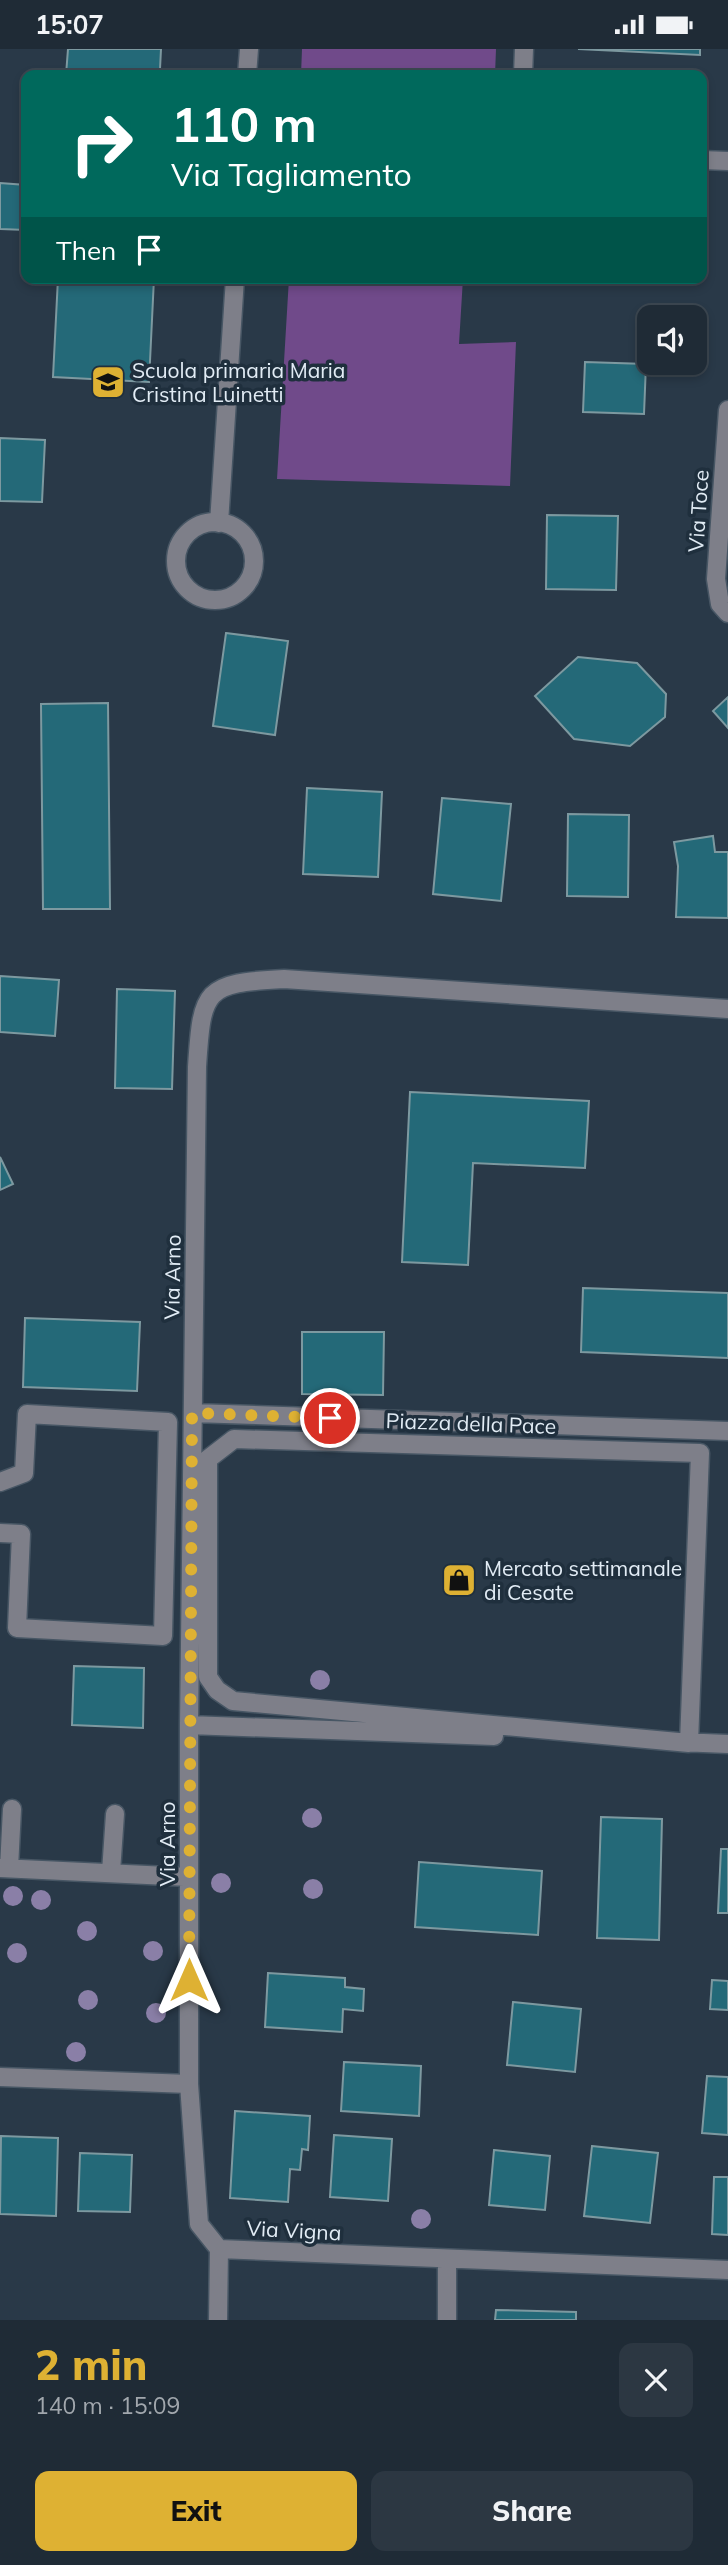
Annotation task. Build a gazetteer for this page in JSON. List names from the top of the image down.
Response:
{
  "streets": {
    "street": [
      "Via Toce",
      "Via Arno",
      "Piazza della Pace",
      "Via Vigna"
    ]
  },
  "crossings": [
    ["Via Arno", "Via Vigna"]
  ],
  "places": {
    "school or university": ["Scuola primaria Maria Cristina Luinetti"],
    "shop": ["Mercato settimanale di Cesate"]
  },
  "page": {
    "status": "15:07",
    "turn": ["110 m", "Via Tagliamento"],
    "then": "Then",
    "heading": ["2 min", "140 m · 15:09"],
    "buttons": ["Exit", "Share"]
  }
}
